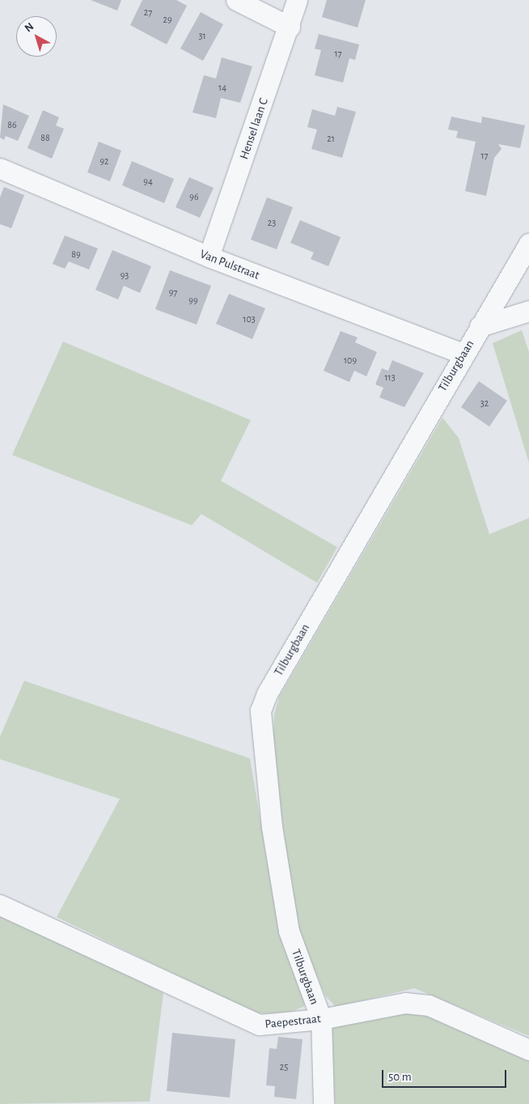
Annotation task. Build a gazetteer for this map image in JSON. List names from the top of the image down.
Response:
{
  "streets": {
    "street": [
      "Hensel laan C",
      "Van Pulstraat",
      "Tilburgbaan",
      "Paepestraat"
    ]
  },
  "crossings": [
    ["Hensel laan C", "Van Pulstraat"],
    ["Van Pulstraat", "Tilburgbaan"],
    ["Tilburgbaan", "Paepestraat"]
  ],
  "house_numbers": [
    "27",
    "29",
    "31",
    "17",
    "14",
    "86",
    "88",
    "21",
    "17",
    "92",
    "94",
    "96",
    "23",
    "89",
    "93",
    "97",
    "99",
    "103",
    "109",
    "113",
    "32",
    "25"
  ],
  "scale_bar": "50 m",
  "north": "top left"
}
